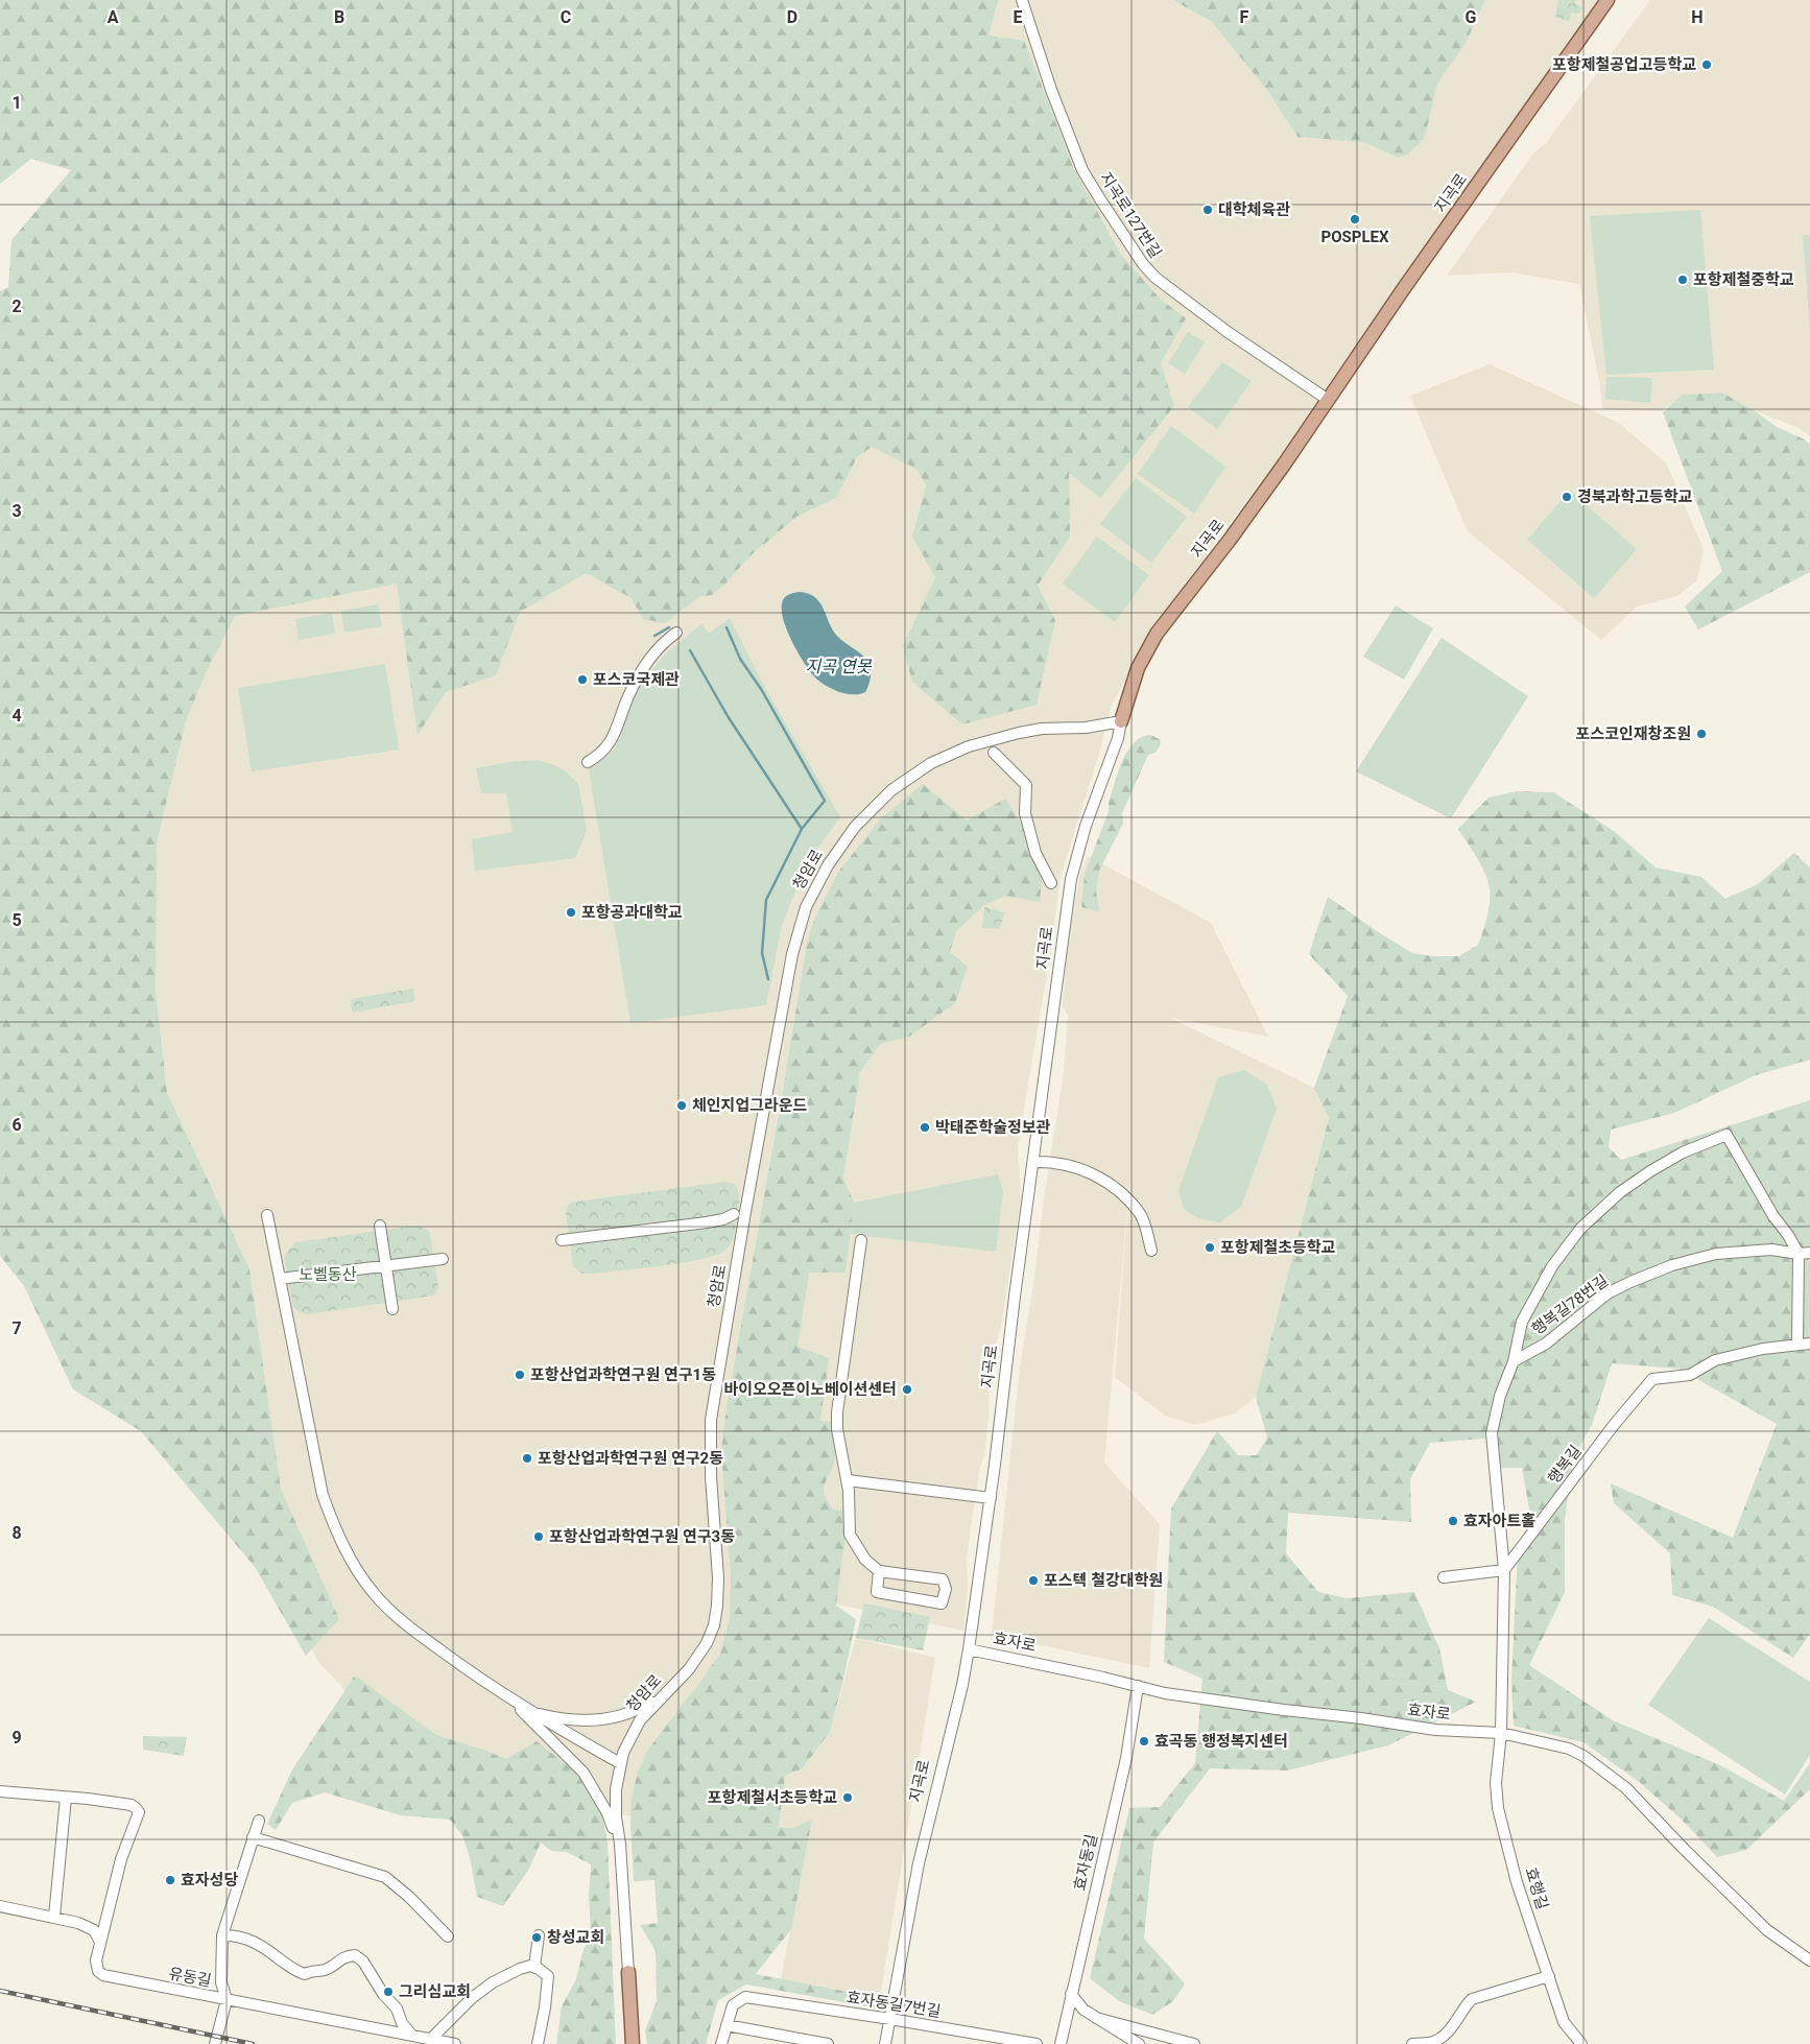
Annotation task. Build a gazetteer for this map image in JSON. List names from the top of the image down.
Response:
{
  "streets": {
    "main road": ["지곡로", "청암로"],
    "street": [
      "지곡로127번길",
      "행복길78번길",
      "행복길",
      "효자로",
      "효자동길",
      "효행길",
      "유동길",
      "효자동길7번길"
    ]
  },
  "crossings": [
    ["지곡로", "지곡로127번길"],
    ["지곡로", "청암로"],
    ["지곡로", "효자로"],
    ["지곡로", "효자동길7번길"],
    ["행복길78번길", "행복길"],
    ["효자로", "효자동길"],
    ["효자로", "효행길"]
  ],
  "water": ["지곡 연못"],
  "parks": ["노벨동산"],
  "places": [
    "포항제철공업고등학교",
    "대학체육관",
    "POSPLEX",
    "포항제철중학교",
    "경북과학고등학교",
    "포스코국제관",
    "포스코인재창조원",
    "포항공과대학교",
    "체인지업그라운드",
    "박태준학술정보관",
    "포항제철초등학교",
    "포항산업과학연구원 연구1동",
    "바이오오픈이노베이션센터",
    "포항산업과학연구원 연구2동",
    "효자아트홀",
    "포항산업과학연구원 연구3동",
    "포스텍 철강대학원",
    "효곡동 행정복지센터",
    "포항제철서초등학교",
    "효자성당",
    "창성교회",
    "그리심교회"
  ],
  "grid": {
    "columns": [
      "A",
      "B",
      "C",
      "D",
      "E",
      "F",
      "G",
      "H"
    ],
    "rows": [
      "1",
      "2",
      "3",
      "4",
      "5",
      "6",
      "7",
      "8",
      "9"
    ]
  }
}
